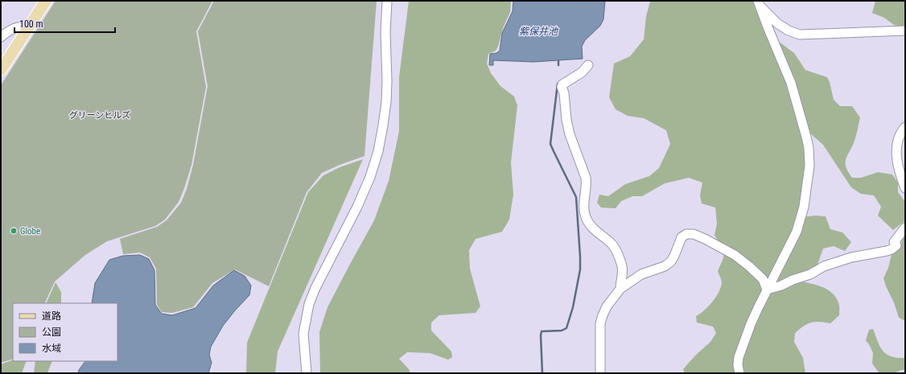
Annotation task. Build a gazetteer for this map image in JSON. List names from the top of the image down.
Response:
{
  "water": ["紫保井池"],
  "parks": ["グリーンヒルズ"],
  "places": ["Globe"],
  "legend": ["道路", "公園", "水域"],
  "scale_bar": "100 m"
}
